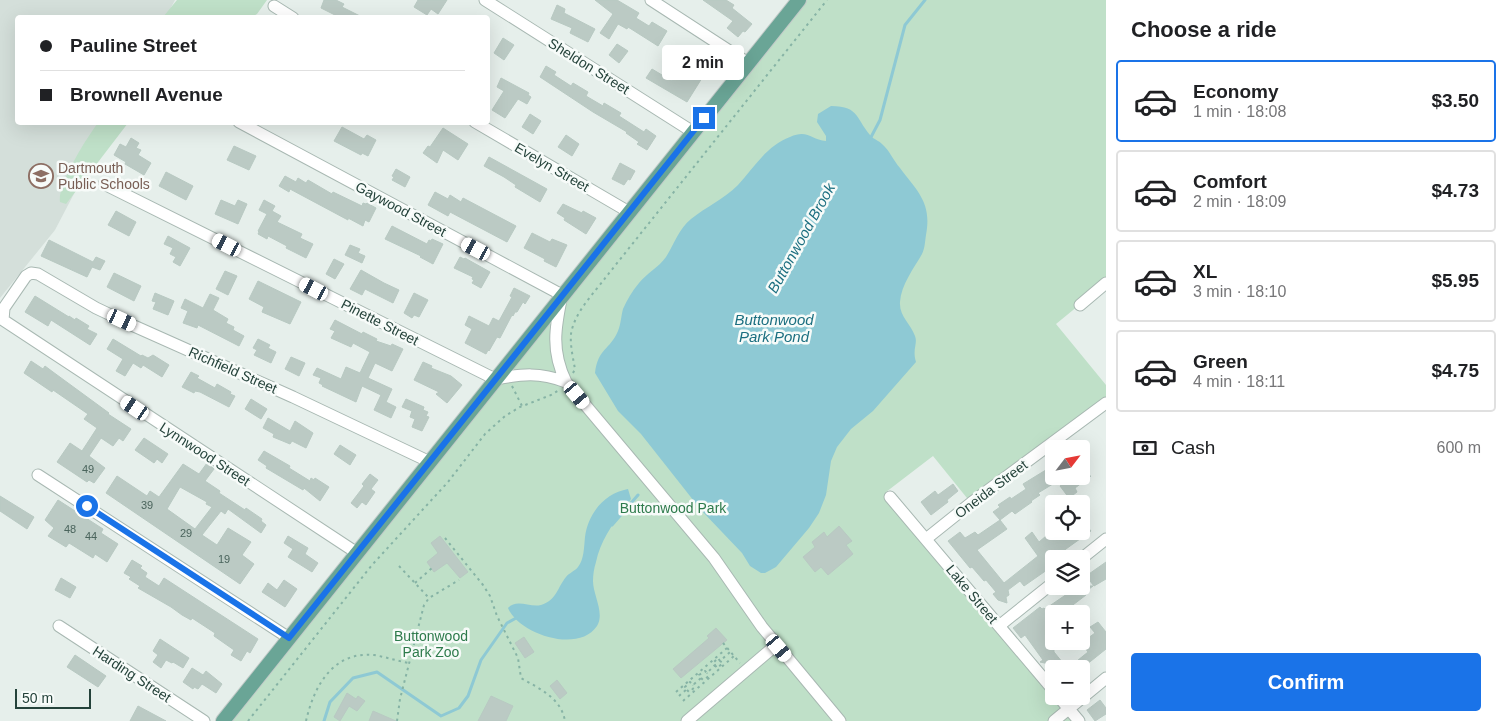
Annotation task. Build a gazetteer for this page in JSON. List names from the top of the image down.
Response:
{
  "streets": {
    "street": [
      "Sheldon Street",
      "Evelyn Street",
      "Gaywood Street",
      "Pinette Street",
      "Richfield Street",
      "Lynnwood Street",
      "Oneida Street",
      "Lake Street",
      "Harding Street"
    ]
  },
  "crossings": [
    ["Richfield Street", "Lynnwood Street"],
    ["Oneida Street", "Lake Street"]
  ],
  "water": ["Buttonwood Brook", "Buttonwood Park Pond"],
  "parks": ["Buttonwood Park", "Buttonwood Park Zoo"],
  "places": {
    "school or university": ["Dartmouth Public Schools"]
  },
  "house_numbers": [
    "49",
    "39",
    "48",
    "29",
    "44",
    "19"
  ],
  "scale_bar": "50 m",
  "north": "top right",
  "page": {
    "heading": "Choose a ride",
    "banner": ["Pauline Street", "Brownell Avenue"],
    "bubble": "2 min",
    "list": [
      {
        "name": "Economy",
        "note": "1 min · 18:08",
        "value": "$3.50"
      },
      {
        "name": "Comfort",
        "note": "2 min · 18:09",
        "value": "$4.73"
      },
      {
        "name": "XL",
        "note": "3 min · 18:10",
        "value": "$5.95"
      },
      {
        "name": "Green",
        "note": "4 min · 18:11",
        "value": "$4.75"
      }
    ],
    "pay": ["Cash", "600 m"],
    "map_buttons": ["+", "−"],
    "buttons": "Confirm",
    "scale": "50 m"
  }
}
